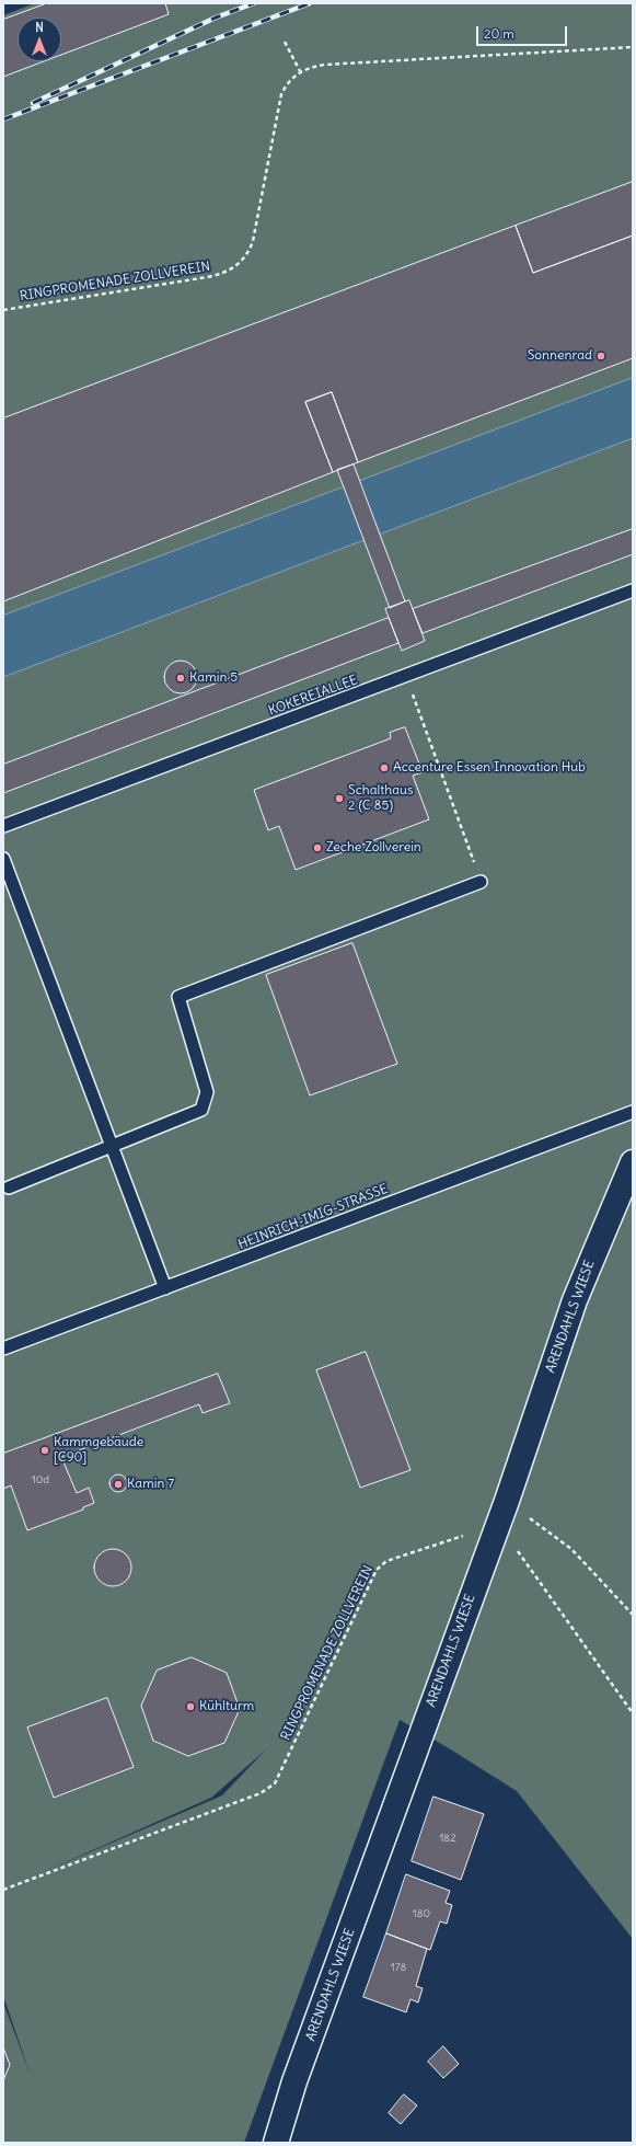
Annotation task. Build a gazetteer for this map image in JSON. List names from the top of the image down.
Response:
{
  "streets": {
    "street": ["ARENDAHLS WIESE"],
    "lane": ["KOKEREIALLEE", "HEINRICH-IMIG-STRASSE"],
    "path": ["RINGPROMENADE ZOLLVEREIN"]
  },
  "crossings": [
    ["RINGPROMENADE ZOLLVEREIN", "ARENDAHLS WIESE"]
  ],
  "places": [
    "Sonnenrad",
    "Kamin 5",
    "Accenture Essen Innovation Hub",
    "Schalthaus 2 (C 85)",
    "Zeche Zollverein",
    "Kammgebäude [C90]",
    "Kamin 7",
    "Kühlturm"
  ],
  "house_numbers": [
    "10d",
    "182",
    "180",
    "178"
  ],
  "scale_bar": "20 m",
  "north": "top"
}
